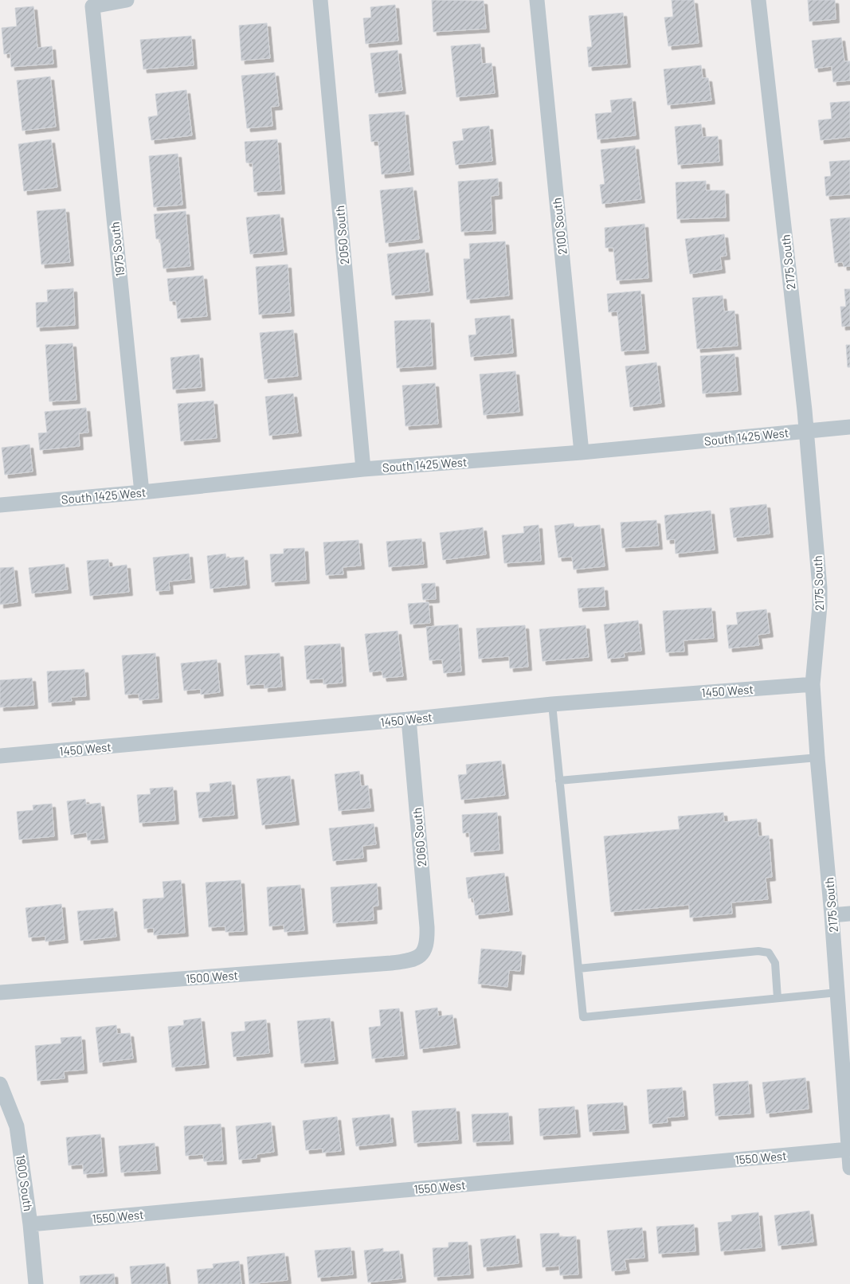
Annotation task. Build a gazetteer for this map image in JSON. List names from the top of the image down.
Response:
{
  "streets": {
    "street": [
      "2100 South",
      "2050 South",
      "1975 South",
      "2175 South",
      "South 1425 West",
      "1450 West",
      "2060 South",
      "1500 West",
      "1550 West",
      "1900 South"
    ]
  },
  "crossings": [
    ["2100 South", "South 1425 West"],
    ["2050 South", "South 1425 West"],
    ["1975 South", "South 1425 West"],
    ["2175 South", "South 1425 West"],
    ["2175 South", "1450 West"],
    ["2175 South", "1550 West"],
    ["1450 West", "2060 South"],
    ["2060 South", "1500 West"],
    ["1550 West", "1900 South"]
  ]
}
